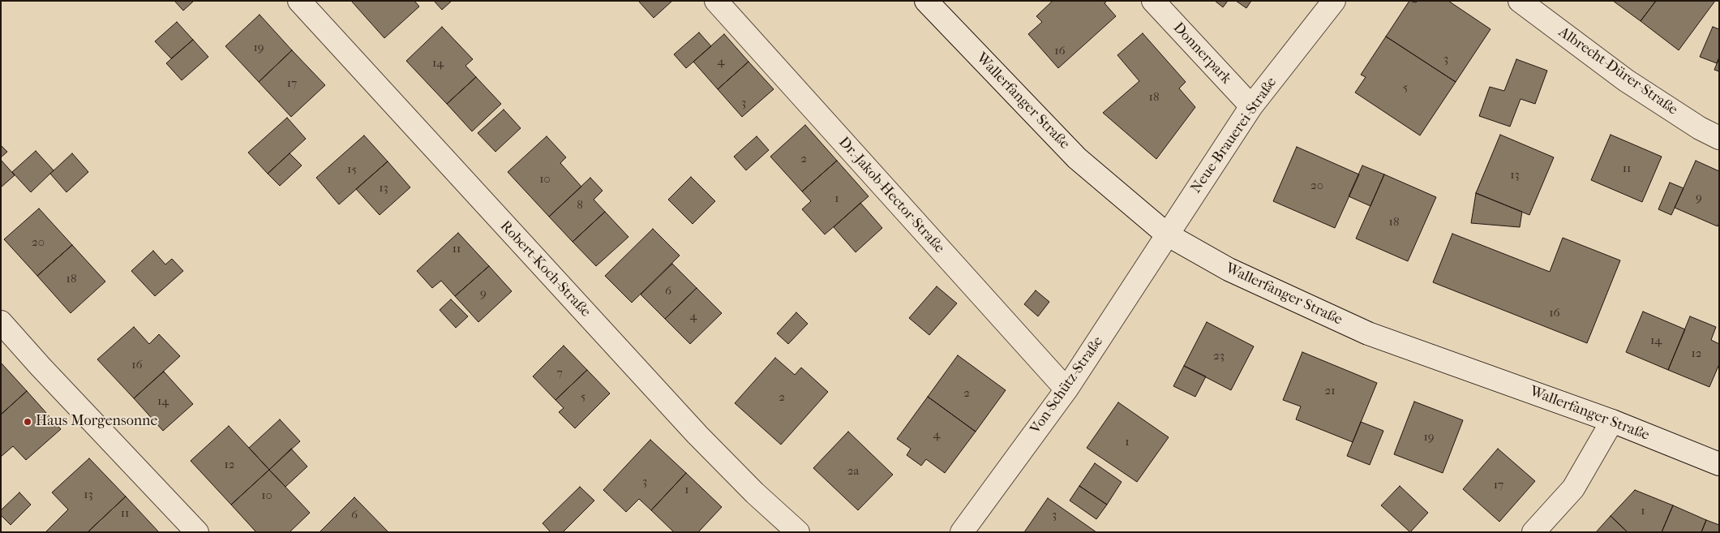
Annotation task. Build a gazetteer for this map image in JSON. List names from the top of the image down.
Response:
{
  "streets": {
    "street": [
      "Donnerpark",
      "Albrecht-Dürer-Straße",
      "Wallerfanger Straße",
      "Neue-Brauerei-Straße",
      "Dr.-Jakob-Hector-Straße",
      "Robert-Koch-Straße",
      "Von-Schütz-Straße"
    ]
  },
  "crossings": [
    ["Donnerpark", "Neue-Brauerei-Straße"],
    ["Wallerfanger Straße", "Neue-Brauerei-Straße"],
    ["Wallerfanger Straße", "Von-Schütz-Straße"],
    ["Neue-Brauerei-Straße", "Von-Schütz-Straße"],
    ["Dr.-Jakob-Hector-Straße", "Von-Schütz-Straße"]
  ],
  "places": ["Haus Morgensonne"],
  "house_numbers": [
    "19",
    "16",
    "3",
    "4",
    "14",
    "17",
    "5",
    "18",
    "3",
    "2",
    "11",
    "15",
    "13",
    "10",
    "20",
    "13",
    "9",
    "1",
    "8",
    "18",
    "20",
    "11",
    "18",
    "6",
    "9",
    "16",
    "4",
    "14",
    "12",
    "23",
    "16",
    "7",
    "21",
    "2",
    "5",
    "2",
    "14",
    "4",
    "19",
    "1",
    "12",
    "2a",
    "3",
    "17",
    "1",
    "13",
    "10",
    "1",
    "11",
    "6",
    "3"
  ]
}
